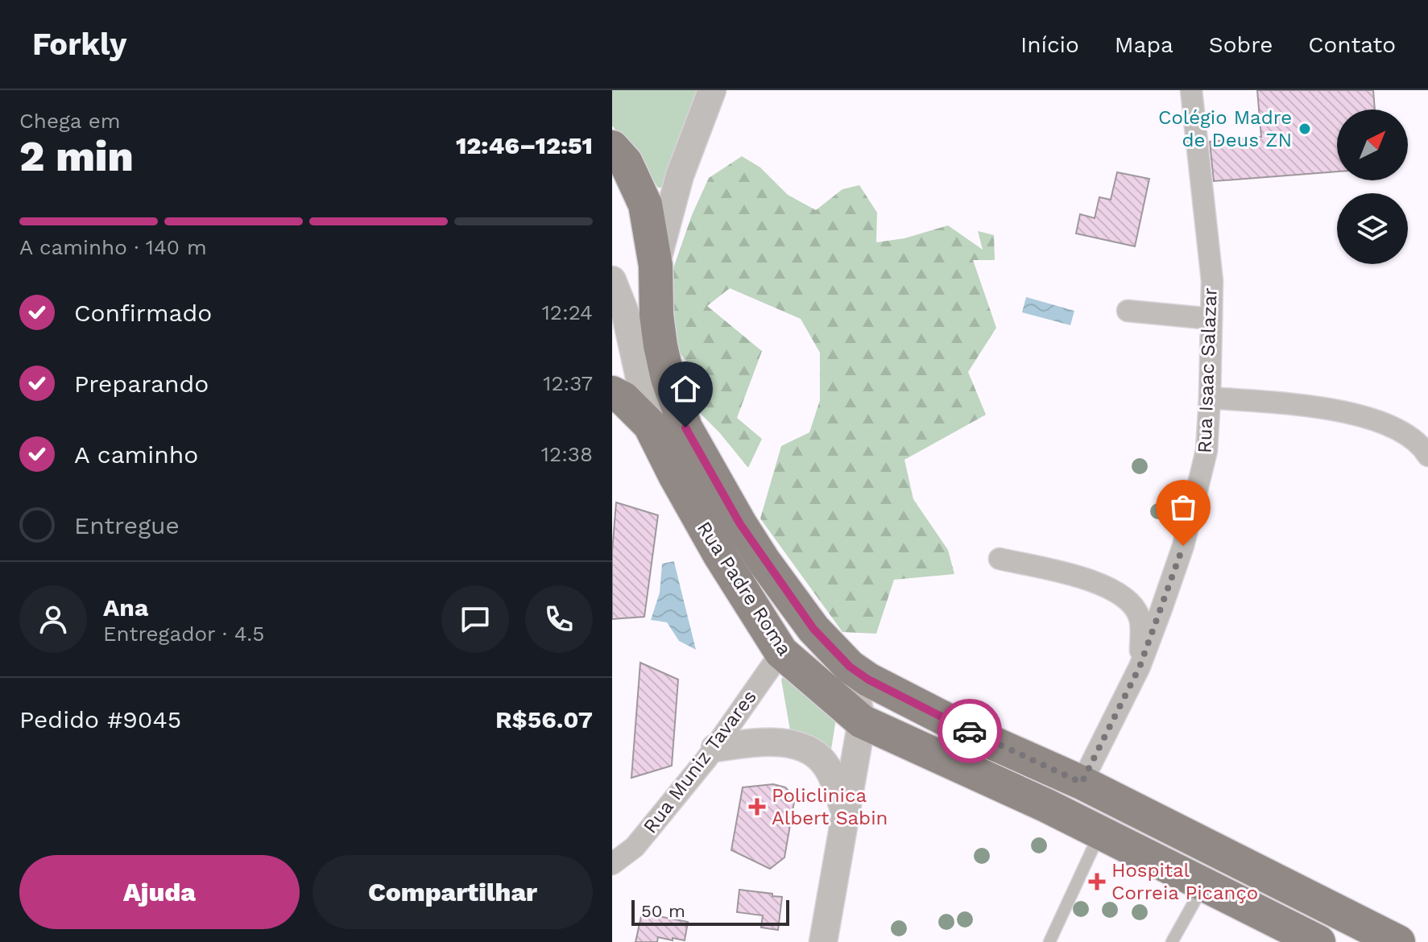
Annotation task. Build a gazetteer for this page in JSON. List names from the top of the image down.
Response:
{
  "streets": {
    "main road": ["Rua Padre Roma"],
    "street": ["Rua Isaac Salazar", "Rua Muniz Tavares"]
  },
  "crossings": [
    ["Rua Isaac Salazar", "Rua Padre Roma"],
    ["Rua Padre Roma", "Rua Muniz Tavares"]
  ],
  "places": {
    "other": ["Colégio Madre de Deus ZN"],
    "health": ["Policlinica Albert Sabin", "Hospital Correia Picanço"]
  },
  "scale_bar": "50 m",
  "north": "top right",
  "page": {
    "header": "Forkly",
    "nav": [
      "Início",
      "Mapa",
      "Sobre",
      "Contato"
    ],
    "heading": ["2 min", "Chega em", "12:46–12:51"],
    "panel": [
      "Ana",
      "Entregador · 4.5",
      "Pedido #9045",
      "R$56.07"
    ],
    "bar": "A caminho · 140 m",
    "list": [
      ["Confirmado", "12:24"],
      ["Preparando", "12:37"],
      ["A caminho", "12:38"],
      "Entregue"
    ],
    "buttons": ["Ajuda", "Compartilhar"],
    "scale": "50 m"
  }
}
